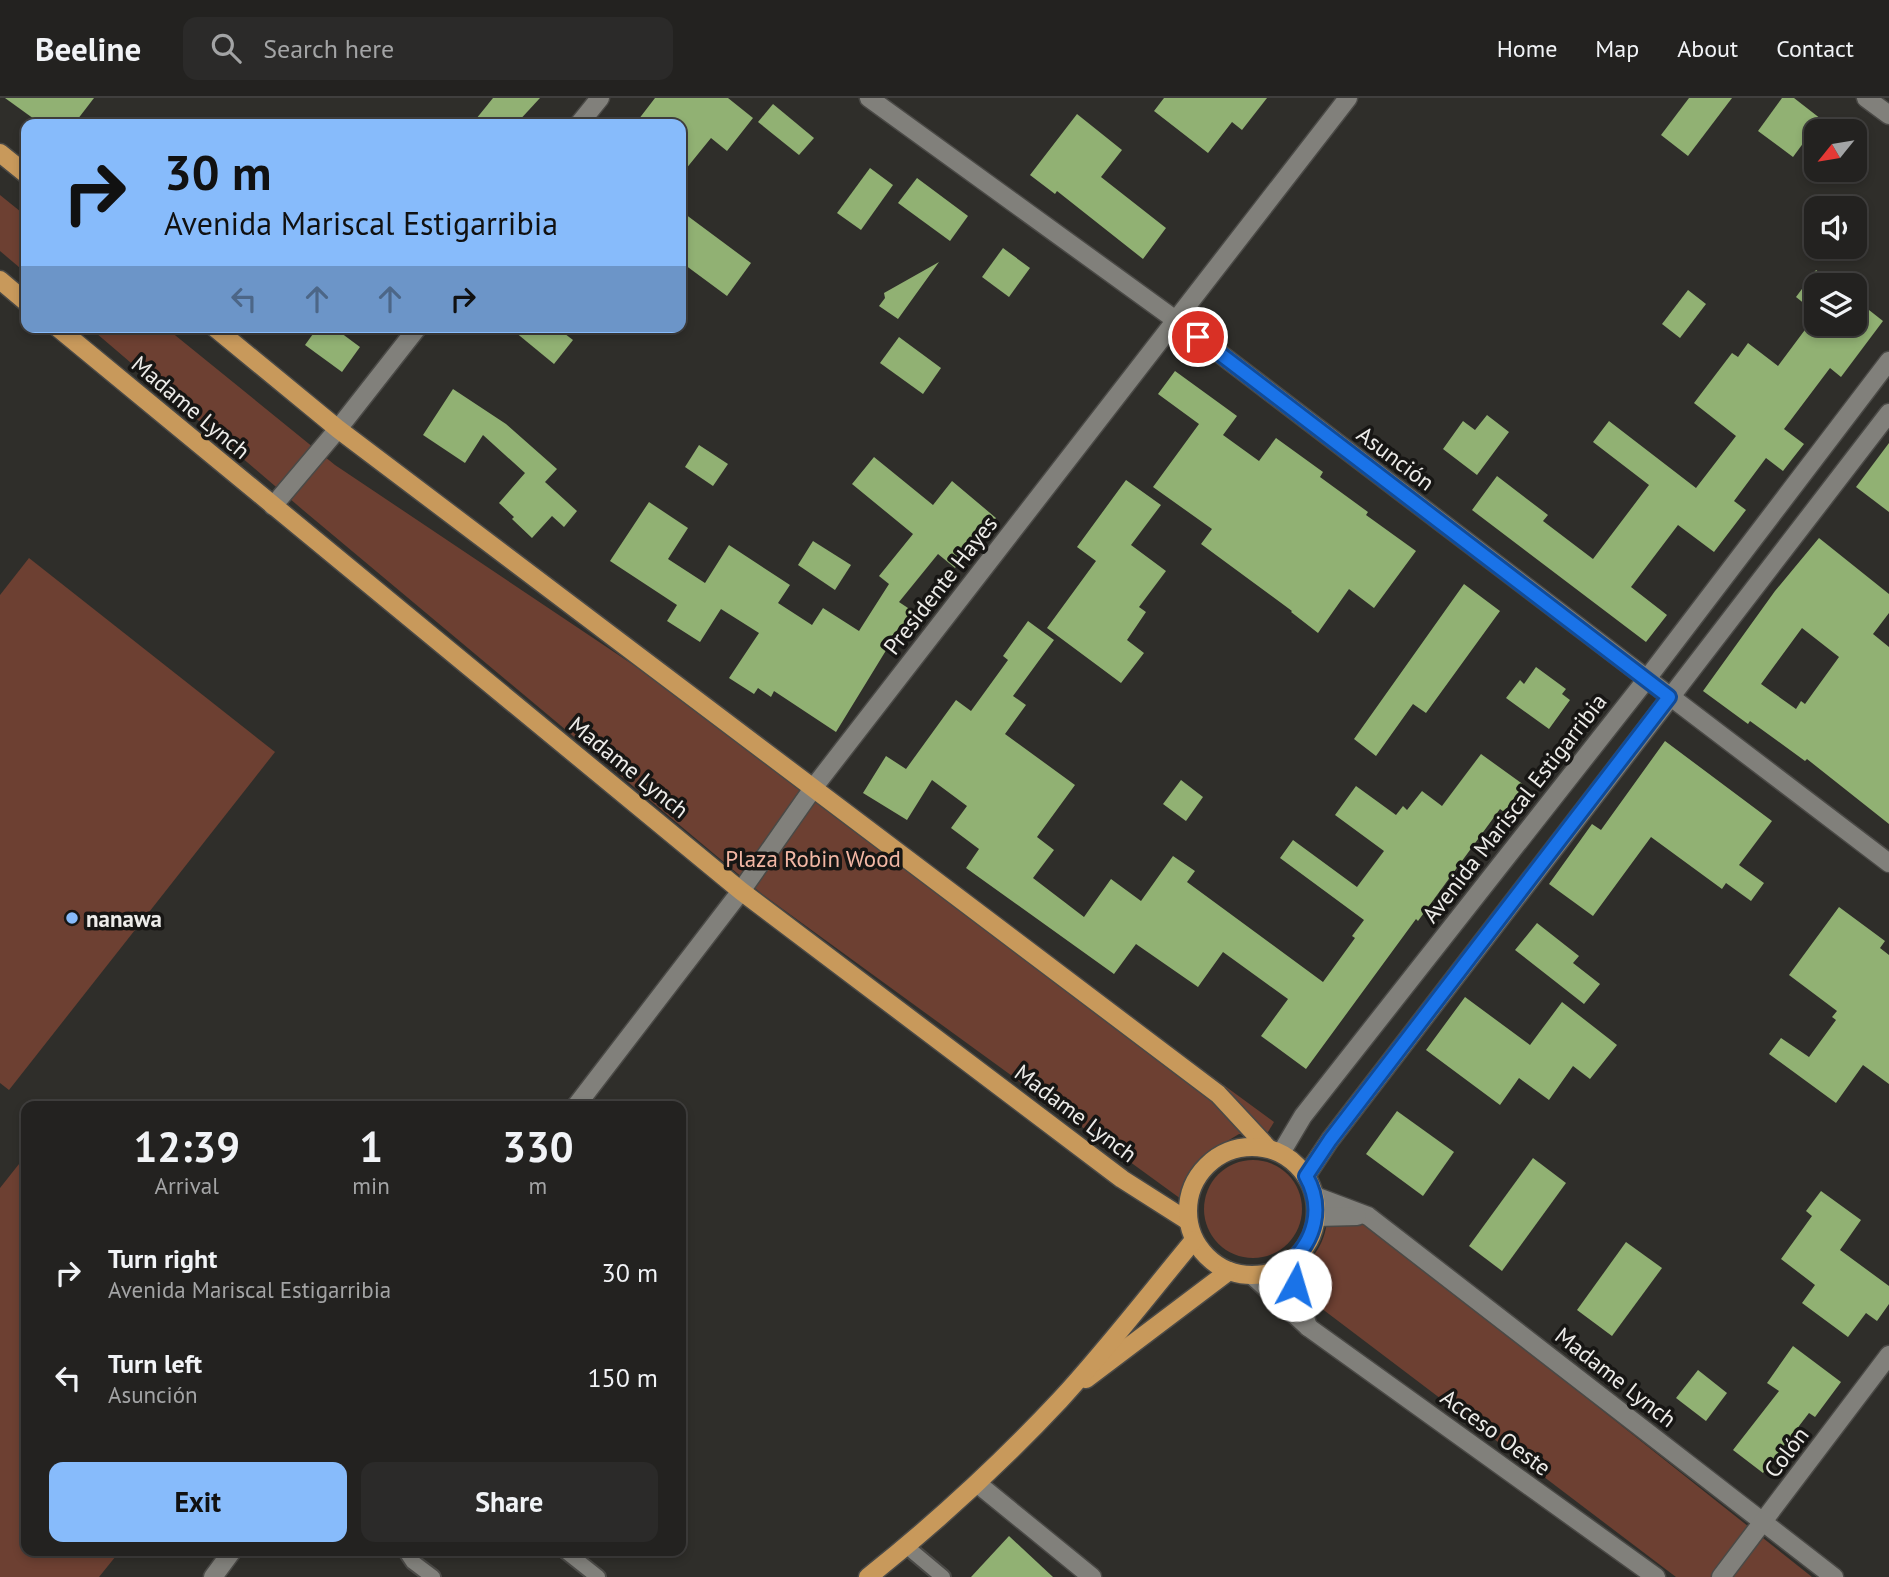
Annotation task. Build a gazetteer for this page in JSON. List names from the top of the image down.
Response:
{
  "streets": {
    "main road": ["Madame Lynch"],
    "street": [
      "Asunción",
      "Presidente Hayes",
      "Avenida Mariscal Estigarribia",
      "Acceso Oeste",
      "Colón"
    ]
  },
  "crossings": [
    ["Madame Lynch", "Presidente Hayes"],
    ["Madame Lynch", "Avenida Mariscal Estigarribia"],
    ["Madame Lynch", "Acceso Oeste"],
    ["Madame Lynch", "Colón"],
    ["Asunción", "Presidente Hayes"],
    ["Asunción", "Avenida Mariscal Estigarribia"],
    ["Avenida Mariscal Estigarribia", "Acceso Oeste"]
  ],
  "parks": ["Plaza Robin Wood"],
  "places": ["nanawa"],
  "north": "bottom left",
  "page": {
    "header": "Beeline",
    "search": "Search here",
    "nav": [
      "Home",
      "Map",
      "About",
      "Contact"
    ],
    "turn": ["30 m", "Avenida Mariscal Estigarribia"],
    "eta": [
      "12:39",
      "Arrival",
      "1",
      "min",
      "330",
      "m"
    ],
    "list": [
      {
        "name": "Turn right",
        "note": "Avenida Mariscal Estigarribia",
        "value": "30 m"
      },
      {
        "name": "Turn left",
        "note": "Asunción",
        "value": "150 m"
      }
    ],
    "buttons": ["Exit", "Share"]
  }
}
